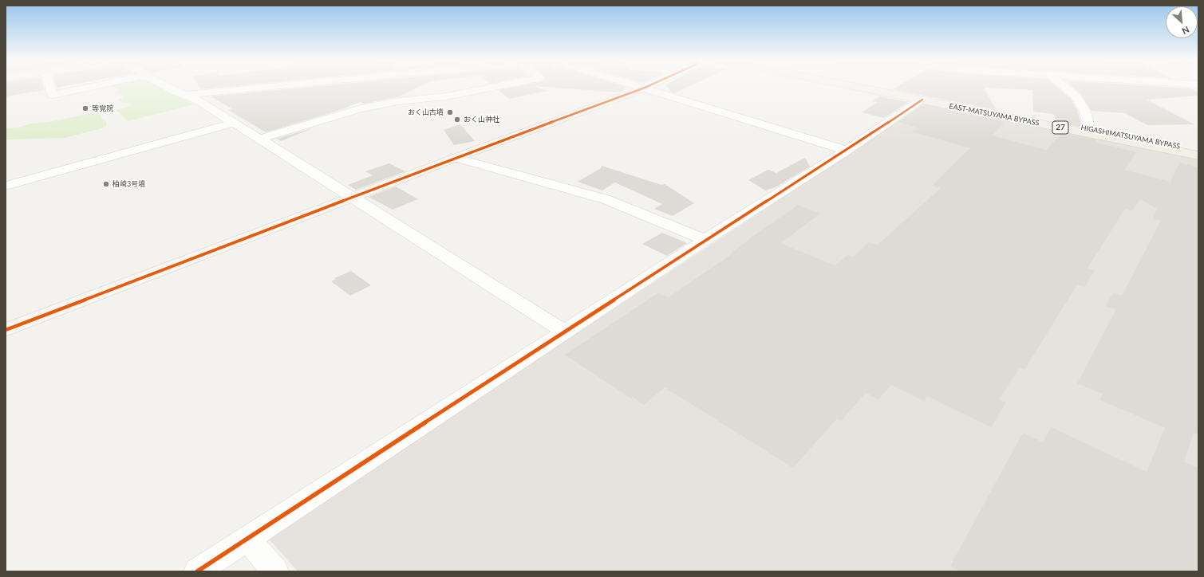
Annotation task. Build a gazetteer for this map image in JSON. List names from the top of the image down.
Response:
{
  "streets": {
    "main road": ["EAST-MATSUYAMA BYPASS", "27", "HIGASHIMATSUYAMA BYPASS"]
  },
  "crossings": [
    ["EAST-MATSUYAMA BYPASS", "27"]
  ],
  "places": [
    "等覚院",
    "おく山古墳",
    "おく山神社",
    "柏崎3号墳"
  ],
  "north": "bottom right"
}
